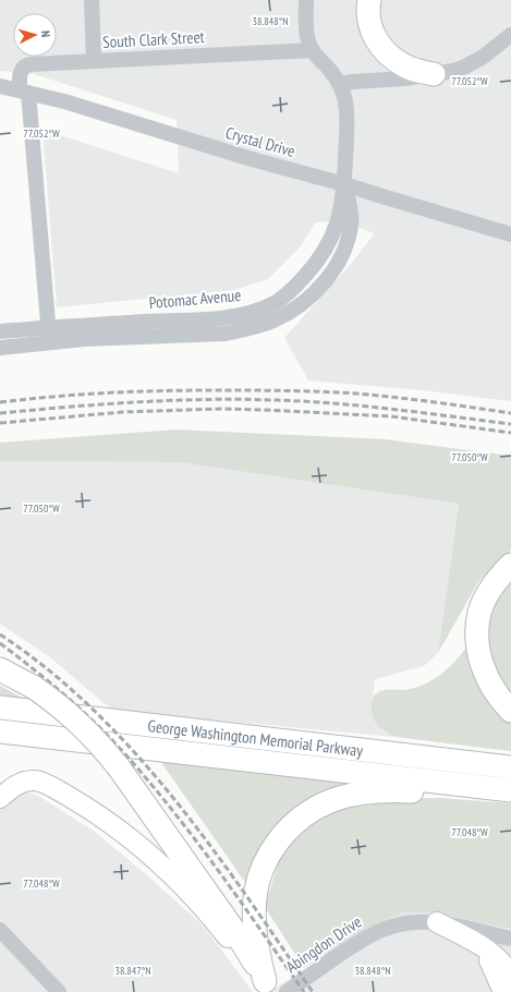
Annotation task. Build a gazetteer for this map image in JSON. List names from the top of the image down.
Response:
{
  "streets": {
    "highway": ["George Washington Memorial Parkway"],
    "street": [
      "South Clark Street",
      "Crystal Drive",
      "Potomac Avenue",
      "Abingdon Drive"
    ]
  },
  "crossings": [
    ["South Clark Street", "Crystal Drive"],
    ["South Clark Street", "Potomac Avenue"],
    ["Crystal Drive", "Potomac Avenue"]
  ],
  "north": "right",
  "coordinates": [
    "38.848°N",
    "77.052°W",
    "77.050°W",
    "77.048°W",
    "38.847°N"
  ]
}
